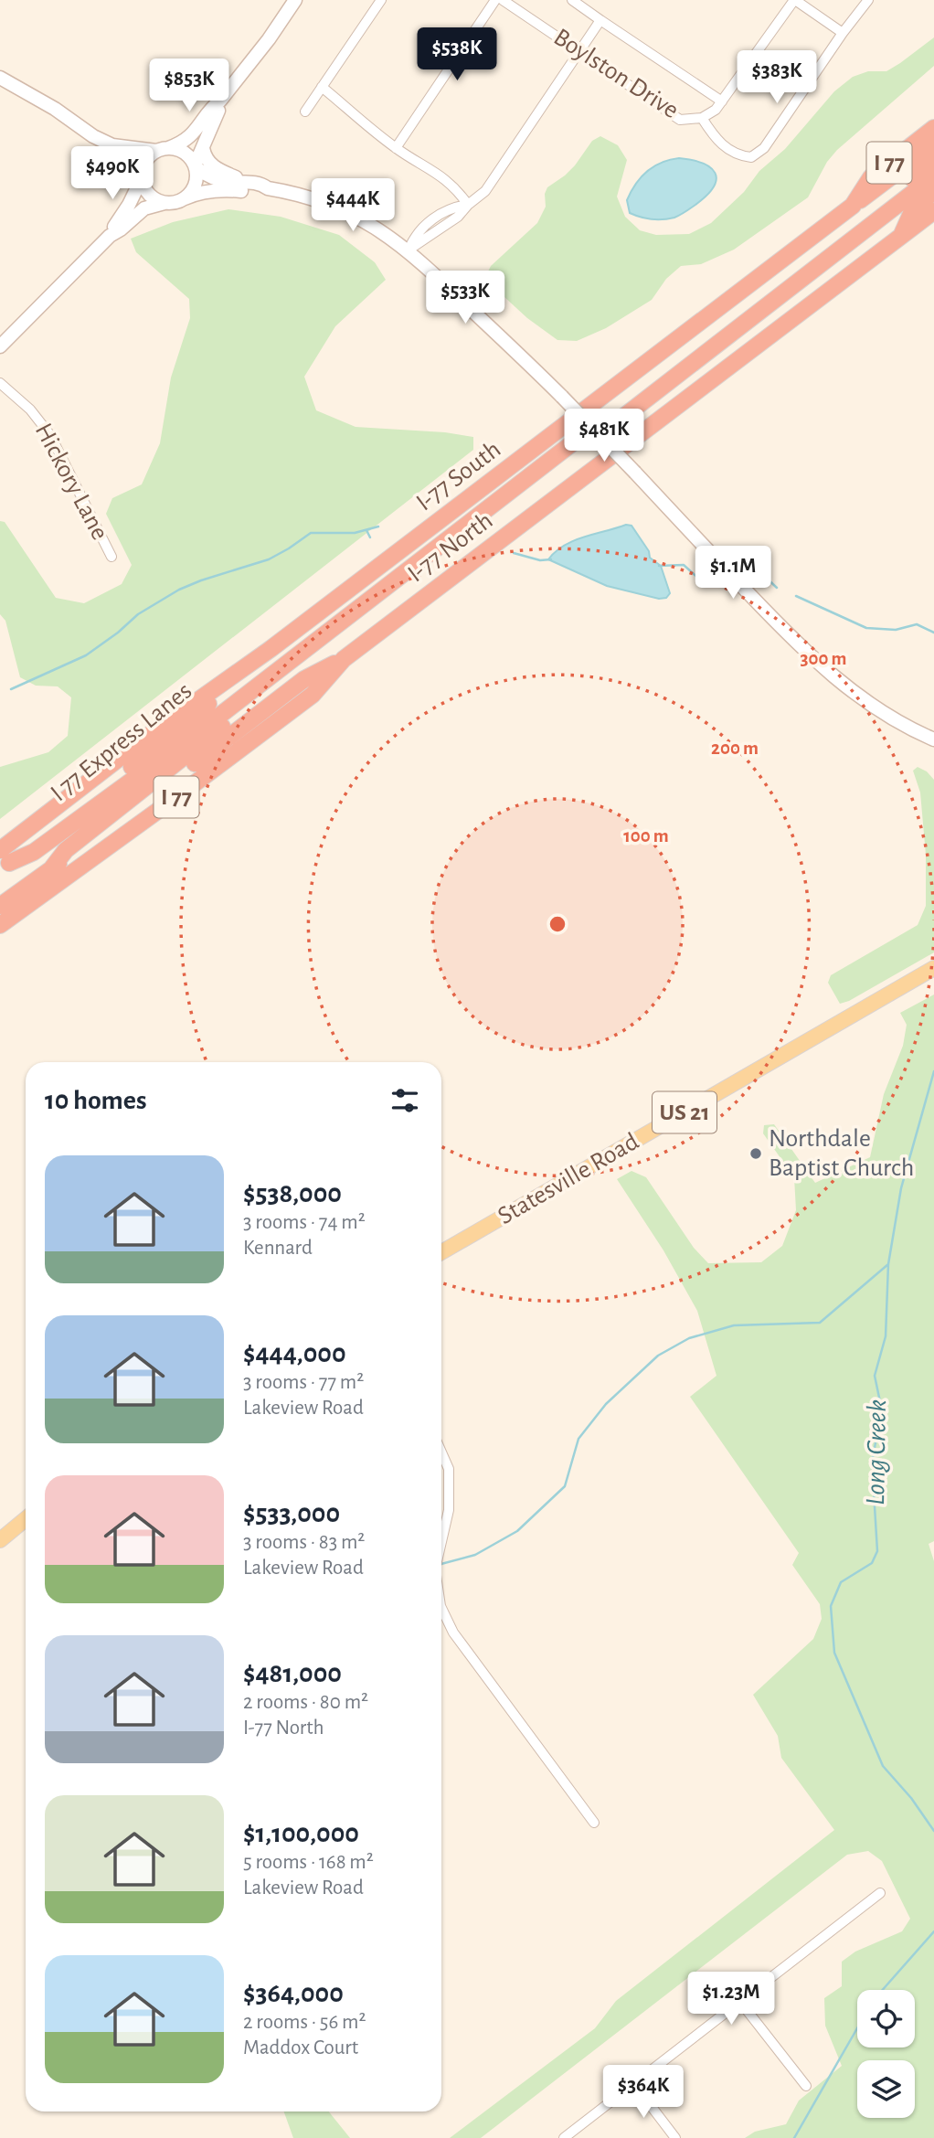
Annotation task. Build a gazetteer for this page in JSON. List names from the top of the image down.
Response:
{
  "streets": {
    "highway": ["I 77", "I-77 South", "I-77 North"],
    "main road": ["US 21", "Statesville Road"],
    "street": ["Boylston Drive", "Hickory Lane"]
  },
  "crossings": [
    ["I 77", "I-77 South"],
    ["I 77", "I-77 North"]
  ],
  "water": ["Long Creek"],
  "places": ["Northdale Baptist Church"],
  "page": {
    "price": [
      "$538K",
      "$383K",
      "$853K",
      "$490K",
      "$444K",
      "$533K",
      "$481K",
      "$1.1M",
      "$1.23M",
      "$364K"
    ],
    "heading": "10 homes",
    "list": [
      {
        "name": "$538,000",
        "note": "3 rooms · 74 m² · Kennard"
      },
      {
        "name": "$444,000",
        "note": "3 rooms · 77 m² · Lakeview Road"
      },
      {
        "name": "$533,000",
        "note": "3 rooms · 83 m² · Lakeview Road"
      },
      {
        "name": "$481,000",
        "note": "2 rooms · 80 m² · I-77 North"
      },
      {
        "name": "$1,100,000",
        "note": "5 rooms · 168 m² · Lakeview Road"
      },
      {
        "name": "$364,000",
        "note": "2 rooms · 56 m² · Maddox Court"
      }
    ]
  },
  "rings": ["300 m", "200 m", "100 m"]
}
